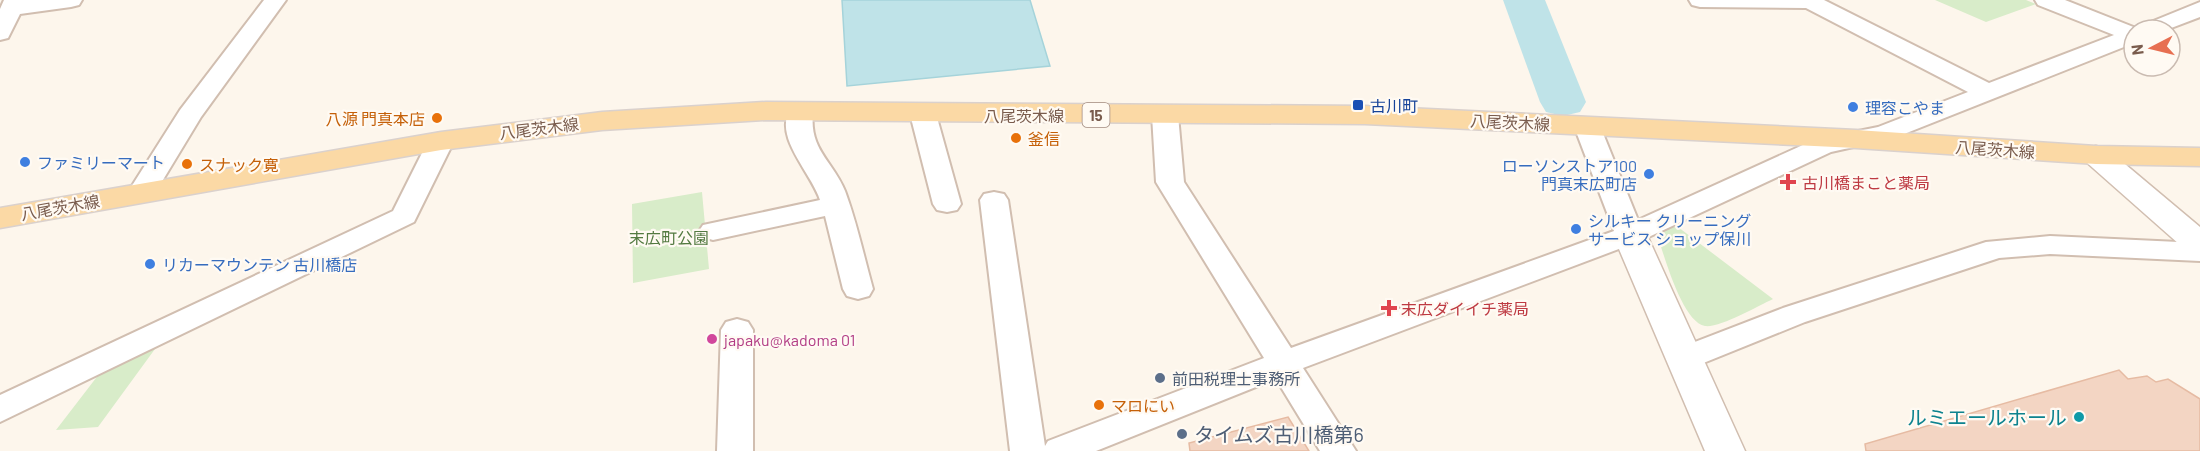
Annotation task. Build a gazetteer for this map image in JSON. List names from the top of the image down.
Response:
{
  "streets": {
    "main road": ["八尾茨木線", "15"]
  },
  "parks": ["末広町公園"],
  "places": {
    "transit": ["古川町"],
    "other": [
      "理容こやま",
      "八源 門真本店",
      "釜信",
      "ファミリーマート",
      "スナック寛",
      "ローソンストア100 門真末広町店",
      "シルキー クリーニング サービス ショップ保川",
      "リカーマウンテン 古川橋店",
      "japaku@kadoma 01",
      "前田税理士事務所",
      "マロにい",
      "ルミエールホール",
      "タイムズ古川橋第6"
    ],
    "health": ["古川橋まこと薬局", "末広ダイイチ薬局"]
  },
  "north": "left"
}
